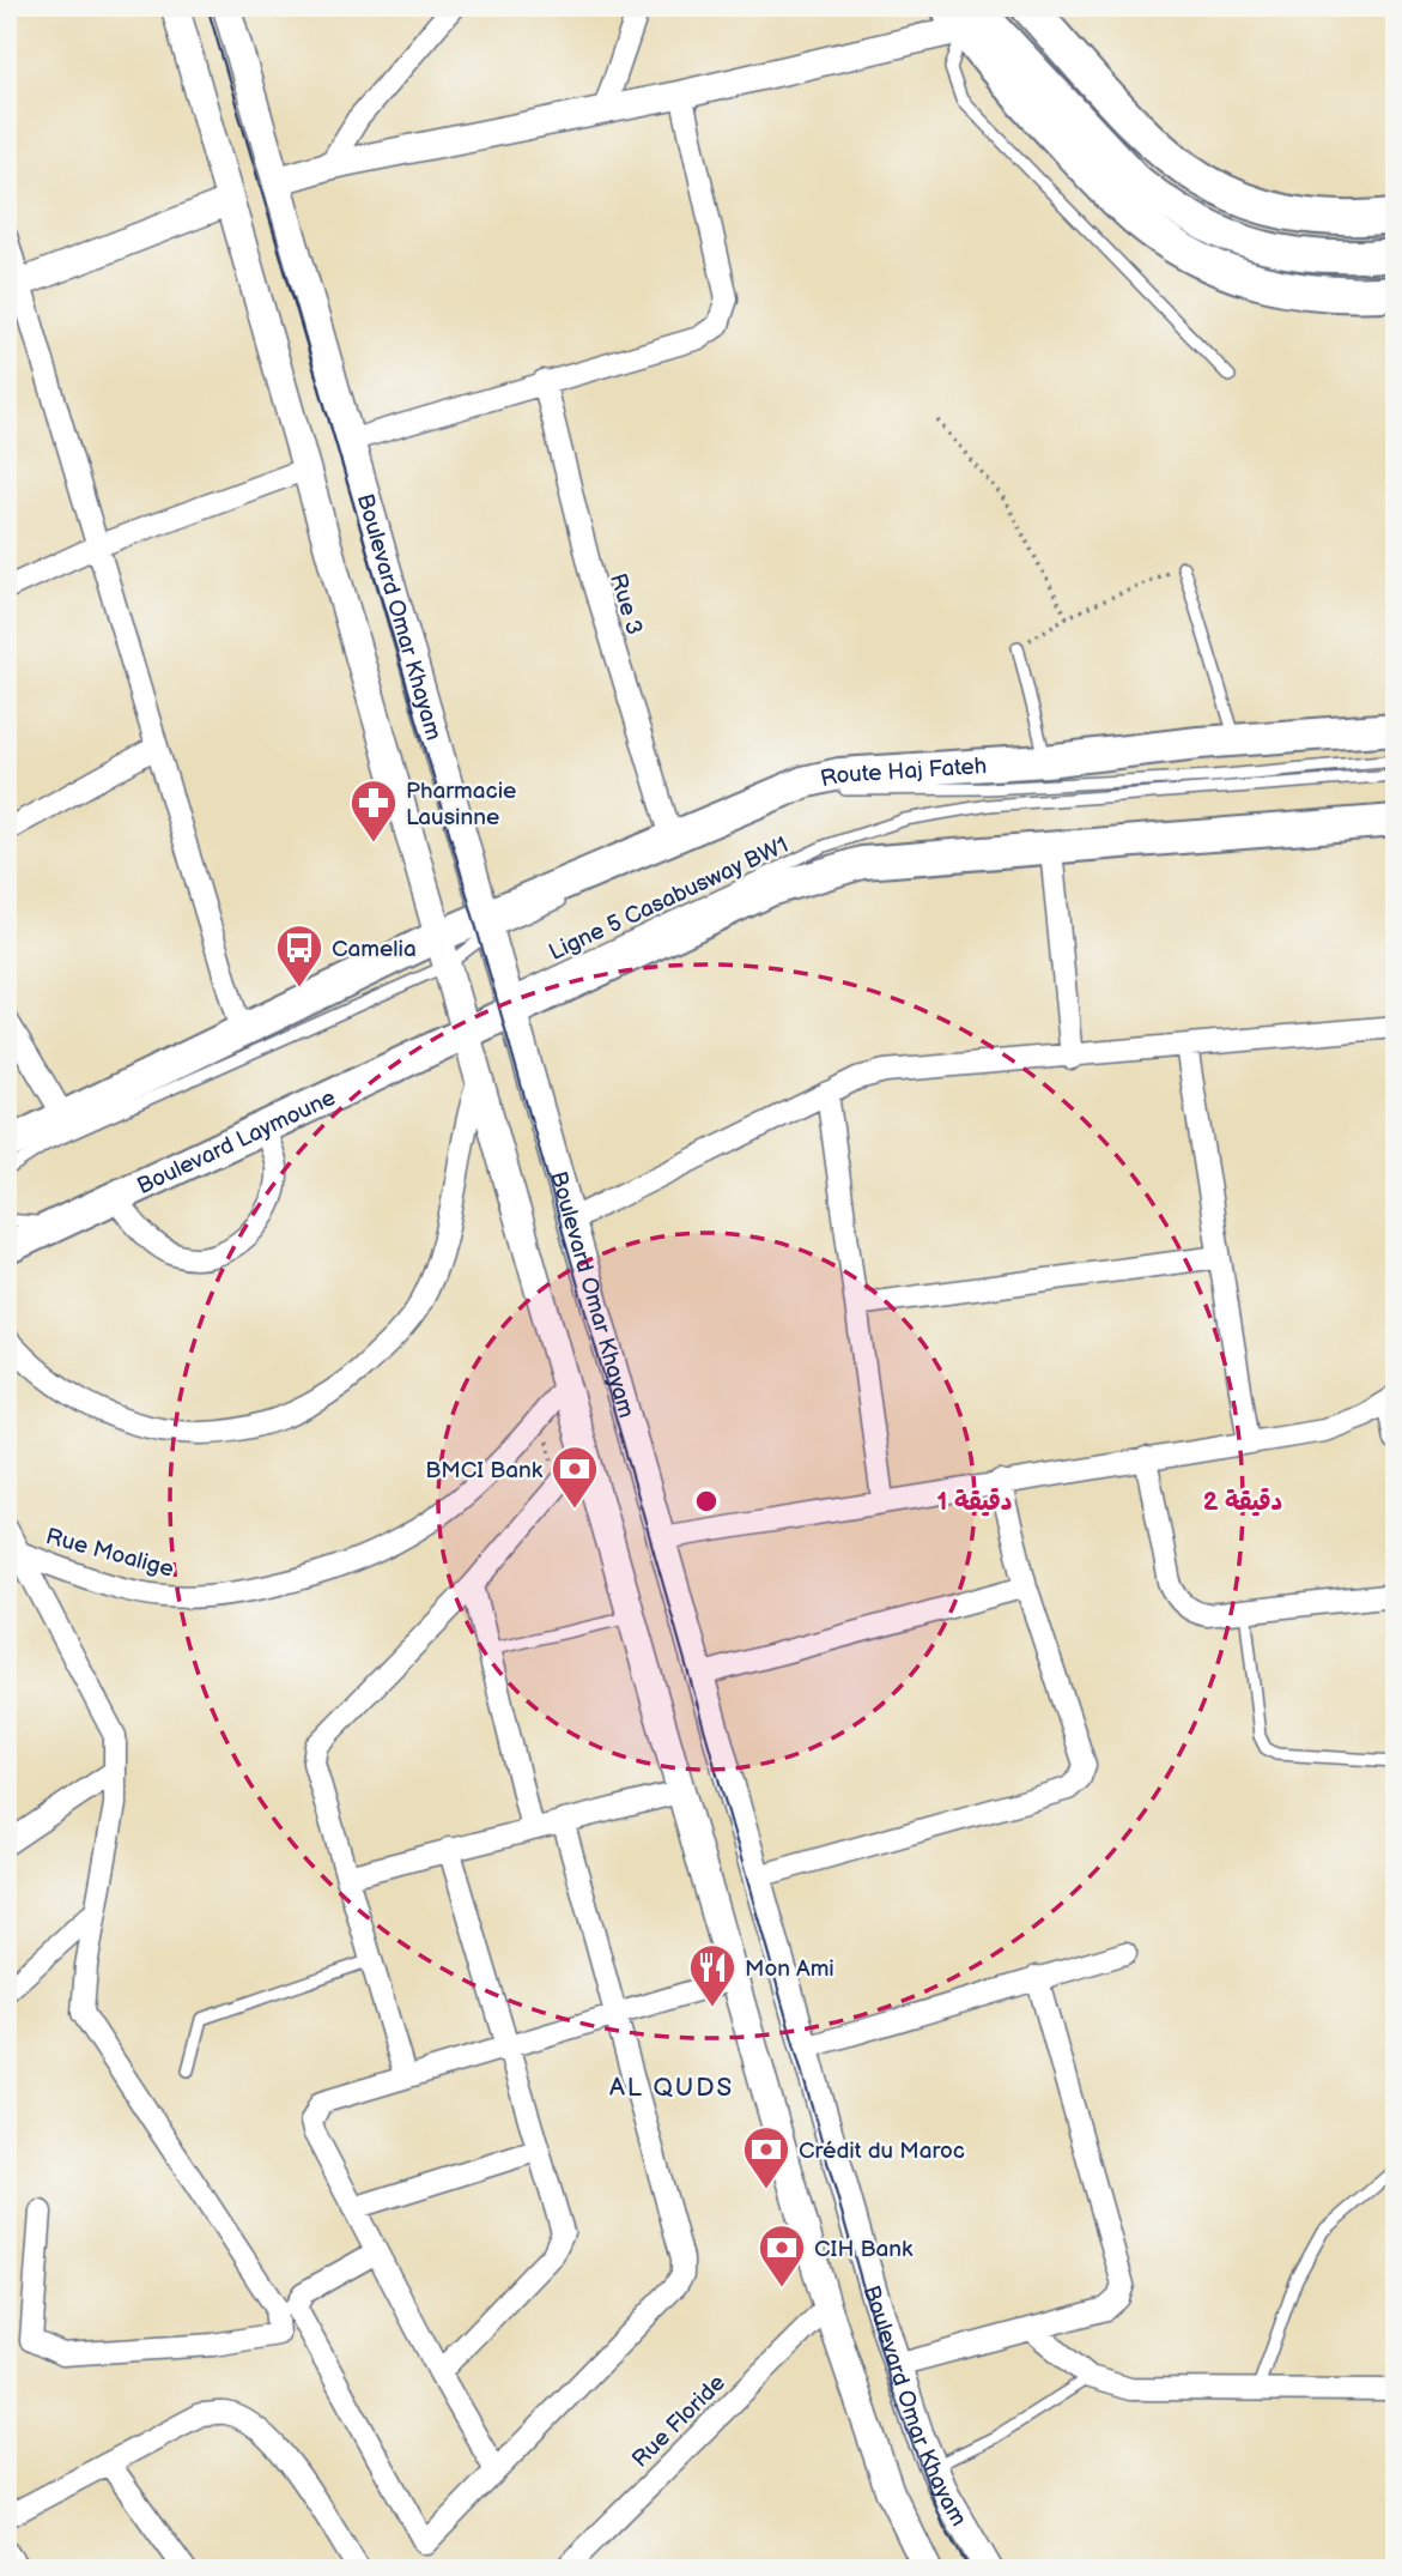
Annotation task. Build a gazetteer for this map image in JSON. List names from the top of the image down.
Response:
{
  "streets": {
    "main road": ["Route Haj Fateh", "Boulevard Laymoune"],
    "street": [
      "Rue 3",
      "Boulevard Omar Khayam",
      "Rue Moalige",
      "Rue Floride"
    ],
    "lane": ["Ligne 5 Casabusway BW1"]
  },
  "crossings": [
    ["Rue 3", "Route Haj Fateh"],
    ["Boulevard Omar Khayam", "Route Haj Fateh"],
    ["Boulevard Omar Khayam", "Ligne 5 Casabusway BW1"],
    ["Route Haj Fateh", "Ligne 5 Casabusway BW1"]
  ],
  "districts": ["AL QUDS"],
  "places": {
    "pharmacy": ["Pharmacie Lausinne"],
    "bus stop": ["Camelia"],
    "bank": ["BMCI Bank", "Crédit du Maroc", "CIH Bank"],
    "restaurant": ["Mon Ami"]
  },
  "rings": ["1 دقيقة", "2 دقيقة"]
}
